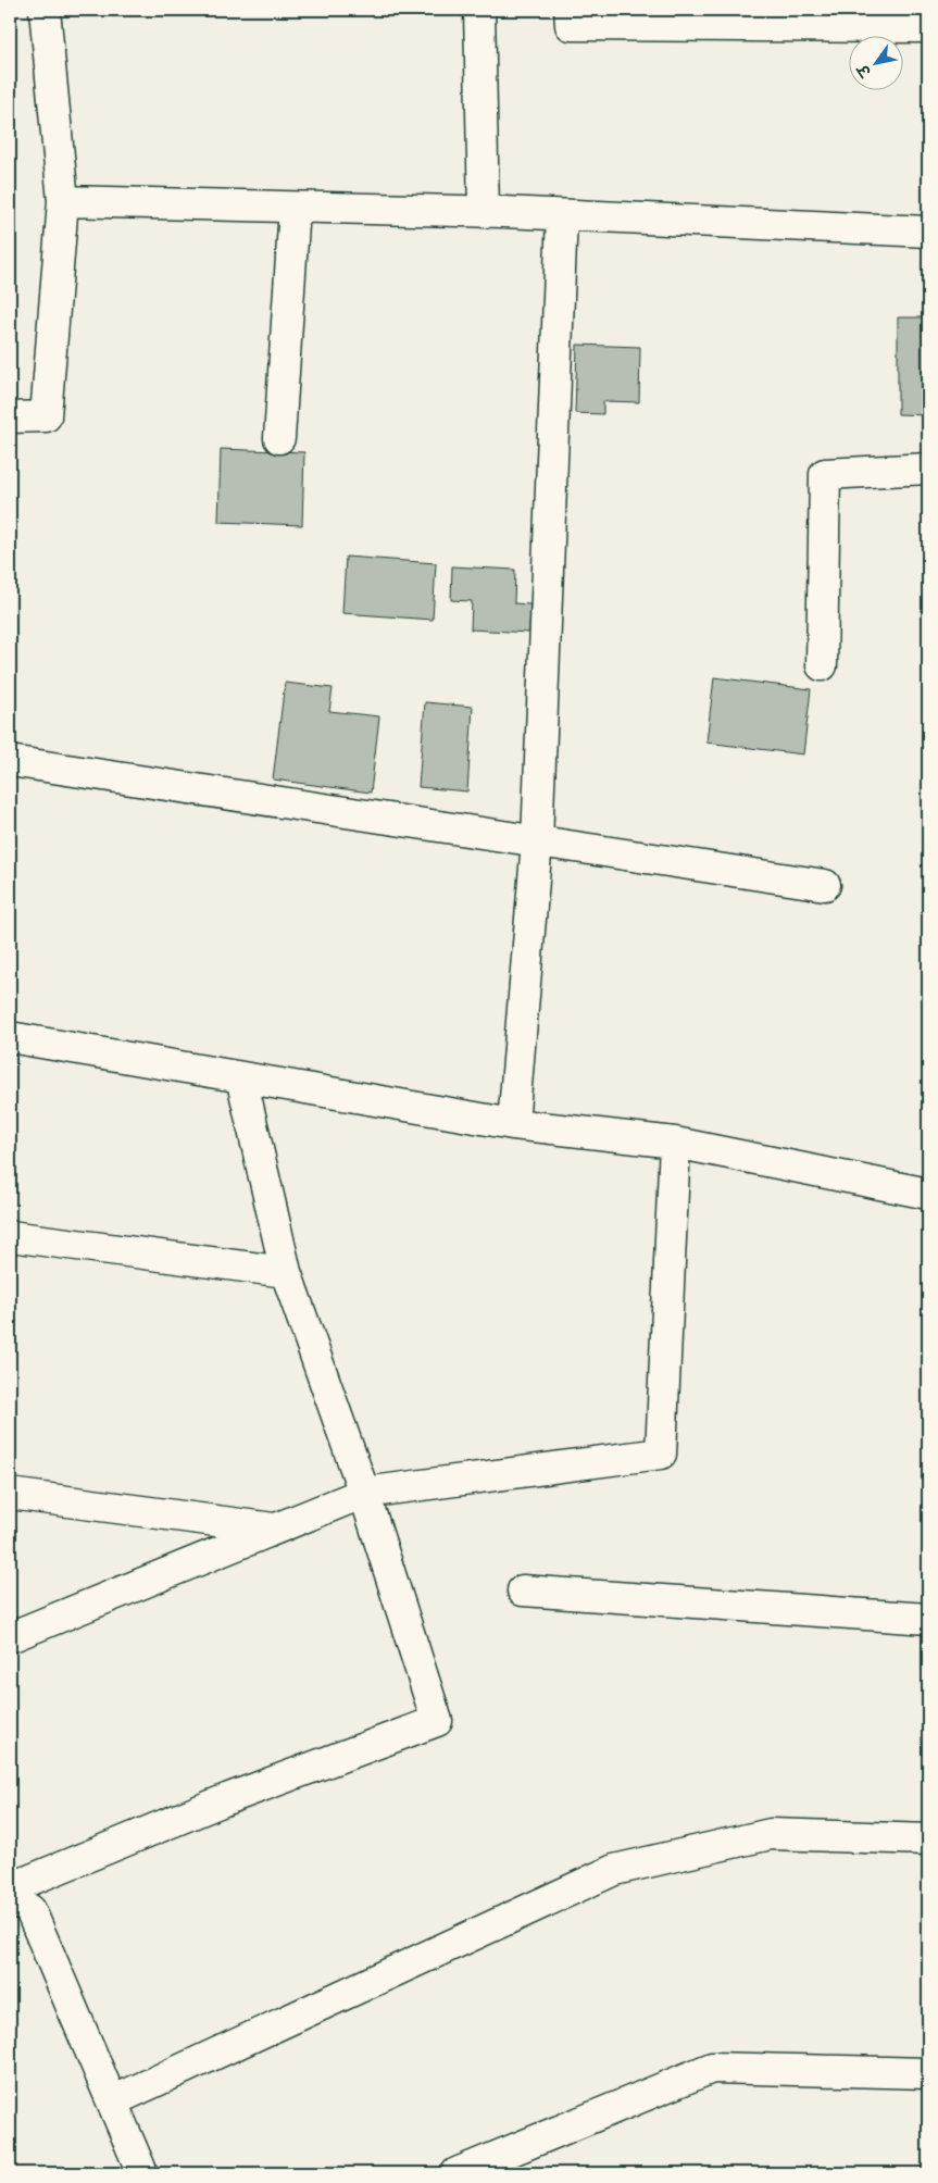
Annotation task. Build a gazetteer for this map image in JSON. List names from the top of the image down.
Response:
{
  "north": "bottom left"
}
